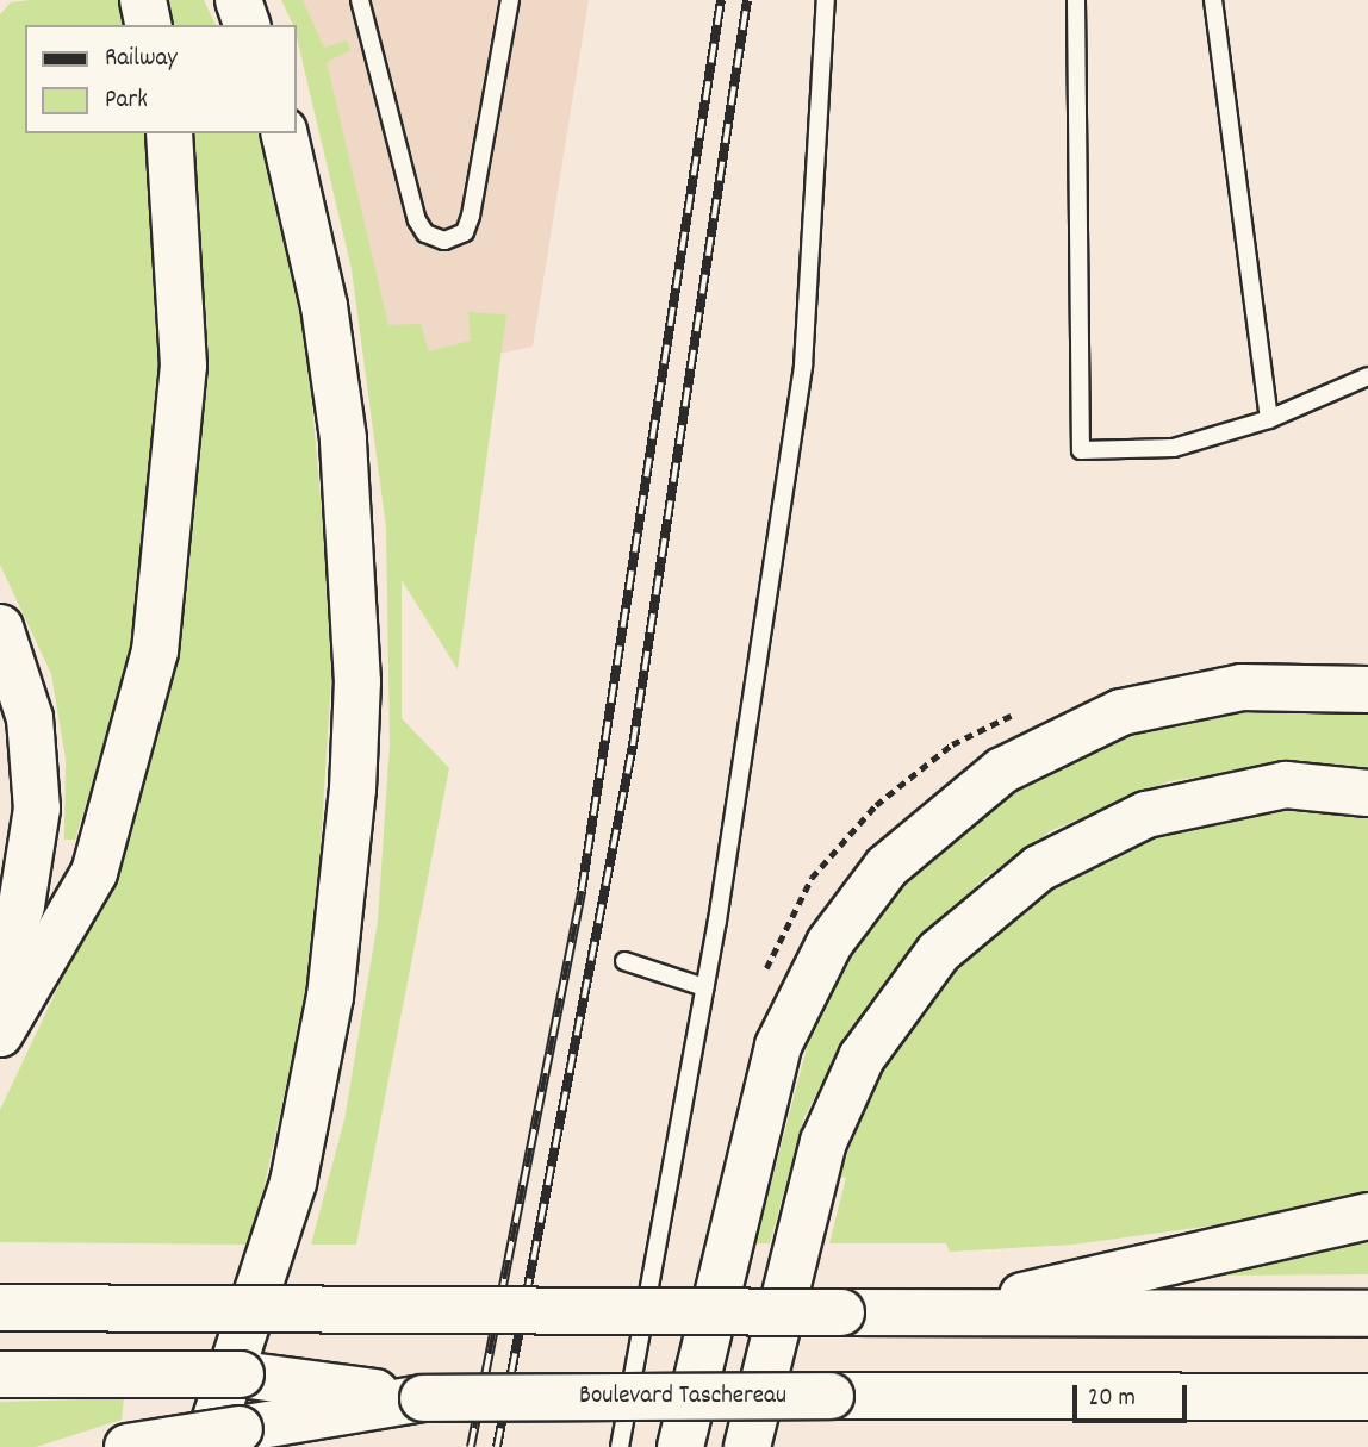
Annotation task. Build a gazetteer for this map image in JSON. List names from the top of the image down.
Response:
{
  "streets": {
    "highway": ["Boulevard Taschereau"]
  },
  "legend": ["Railway", "Park"],
  "scale_bar": "20 m"
}
